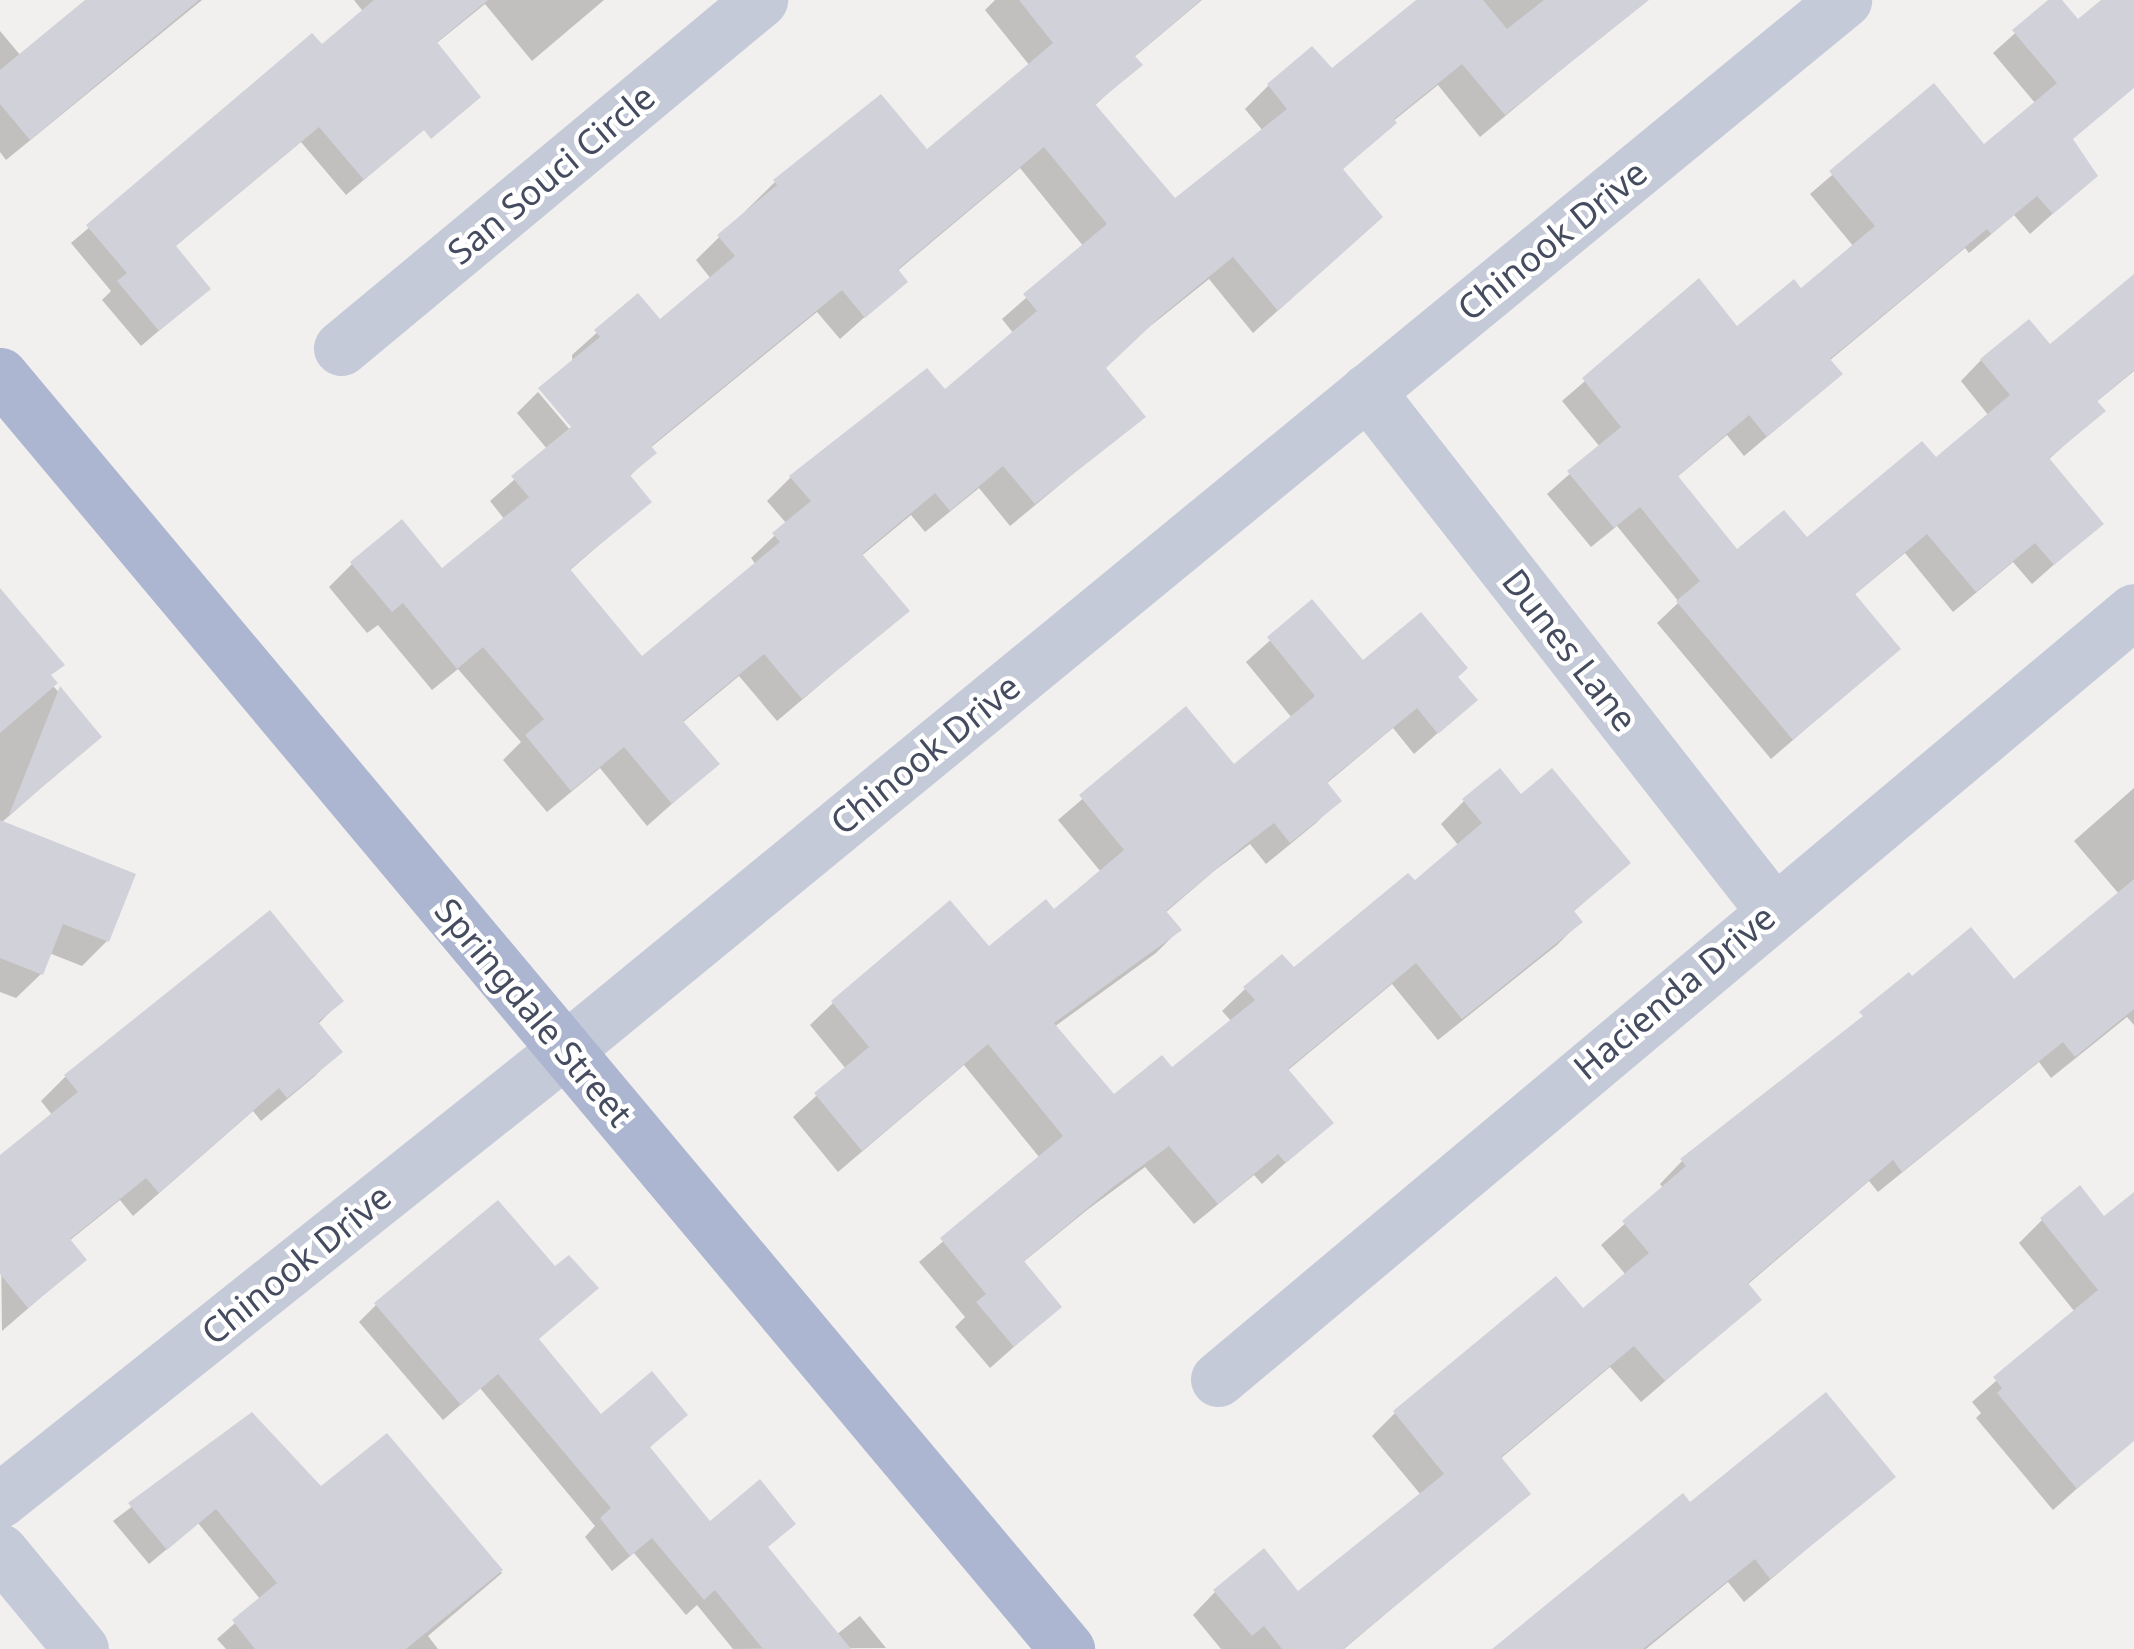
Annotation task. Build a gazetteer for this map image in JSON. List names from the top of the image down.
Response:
{
  "streets": {
    "main road": ["Springdale Street"],
    "street": [
      "San Souci Circle",
      "Chinook Drive",
      "Dunes Lane",
      "Hacienda Drive"
    ]
  },
  "crossings": [
    ["Chinook Drive", "Dunes Lane"],
    ["Chinook Drive", "Springdale Street"],
    ["Dunes Lane", "Hacienda Drive"]
  ]
}
